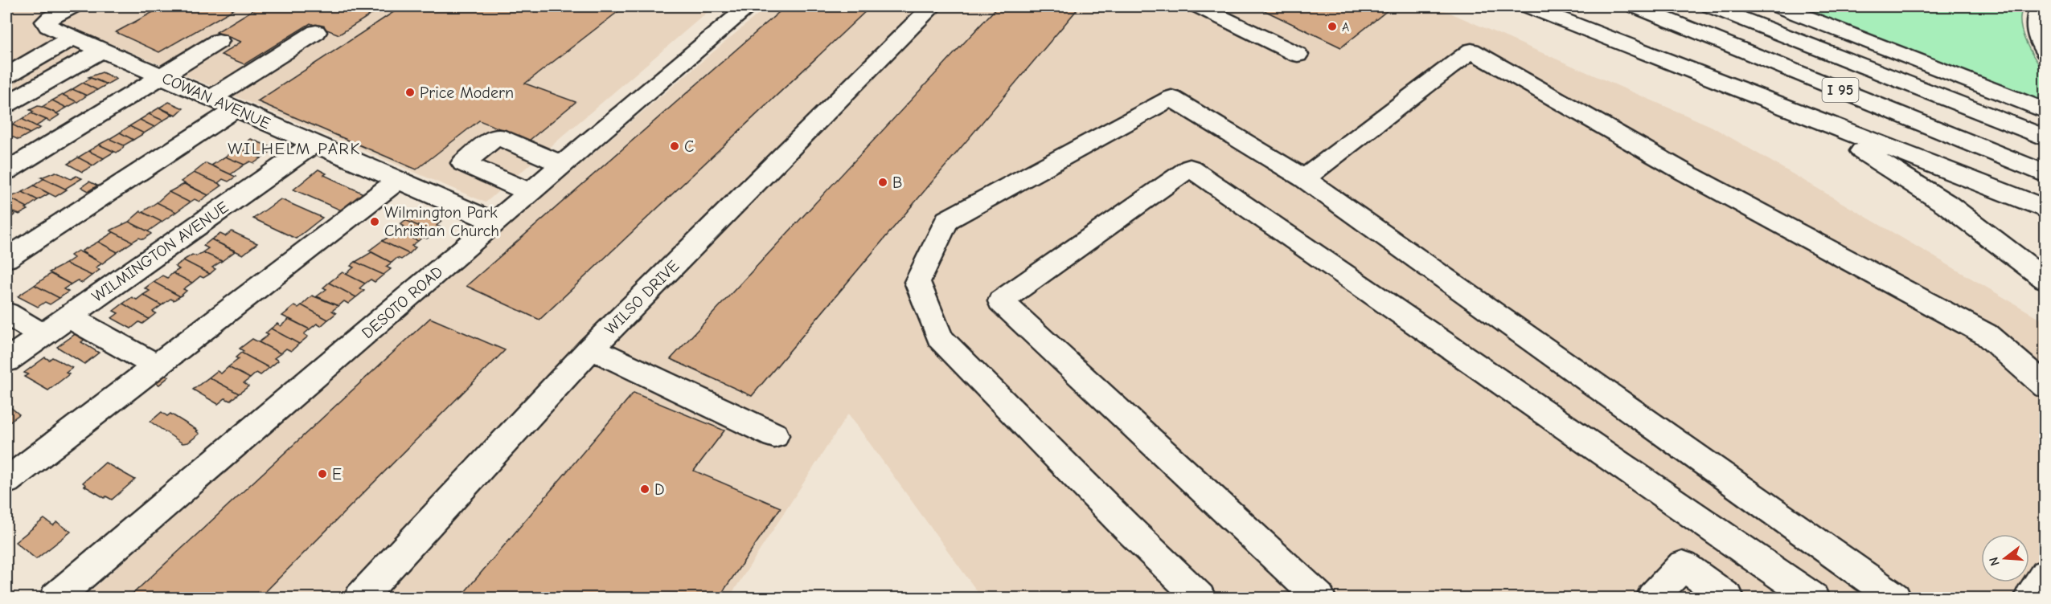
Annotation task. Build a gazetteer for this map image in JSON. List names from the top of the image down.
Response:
{
  "streets": {
    "main road": [
      "I 95",
      "COWAN AVENUE",
      "WILMINGTON AVENUE",
      "WILSO DRIVE",
      "DESOTO ROAD"
    ]
  },
  "crossings": [
    ["COWAN AVENUE", "WILMINGTON AVENUE"],
    ["COWAN AVENUE", "DESOTO ROAD"]
  ],
  "districts": ["WILHELM PARK"],
  "places": [
    "A",
    "Price Modern",
    "C",
    "B",
    "Wilmington Park Christian Church",
    "E",
    "D"
  ],
  "north": "left"
}
